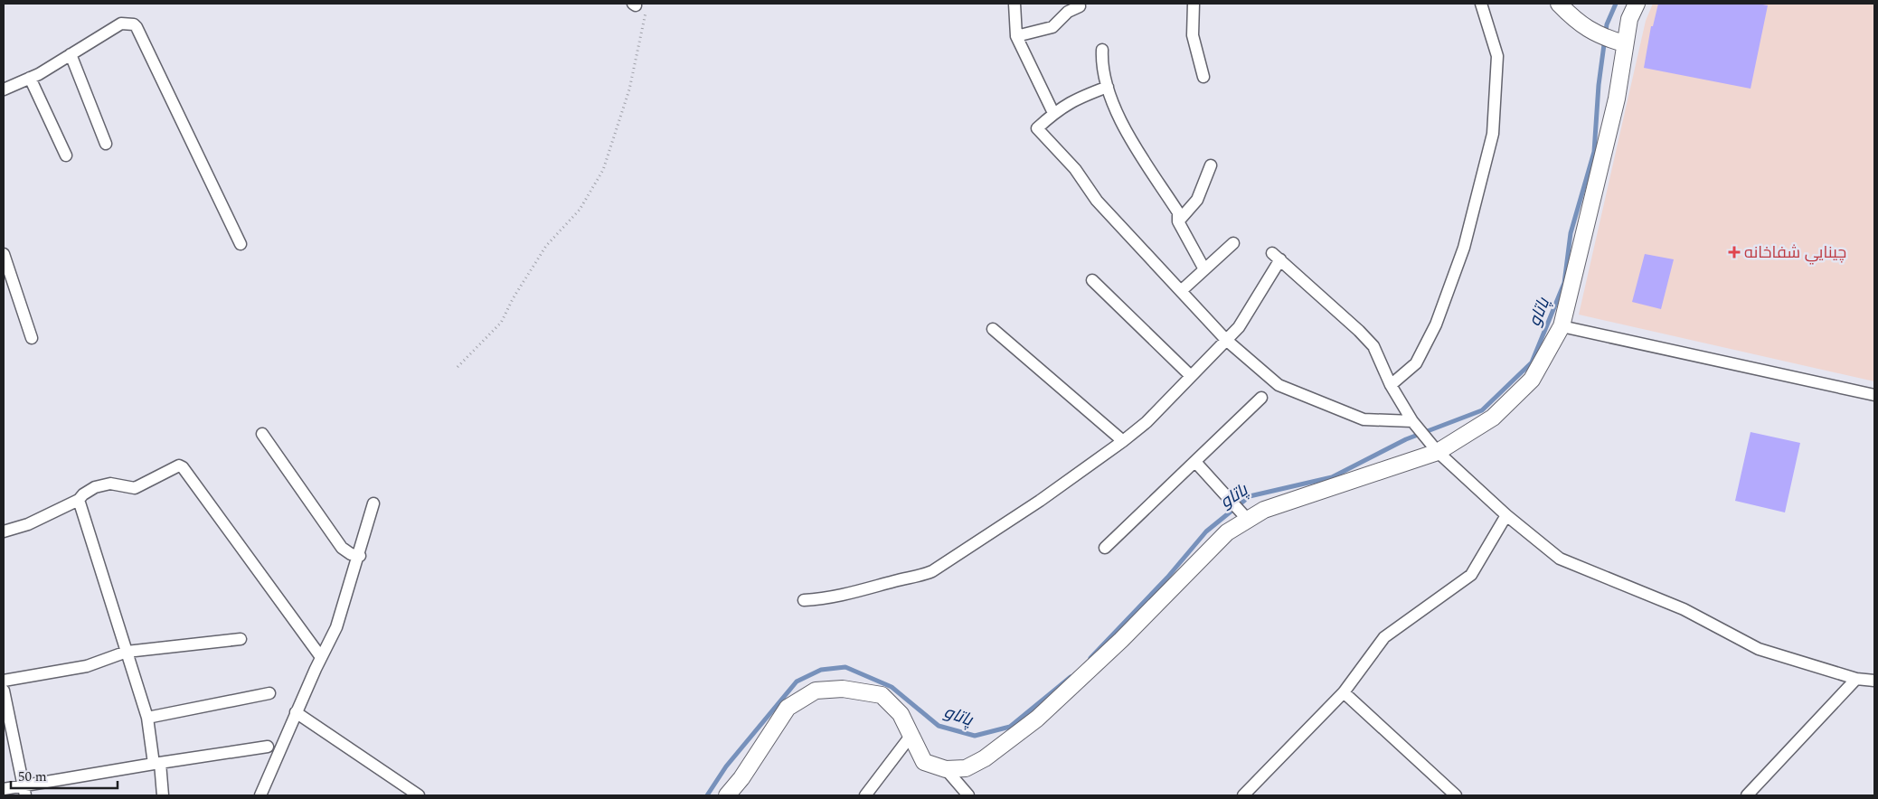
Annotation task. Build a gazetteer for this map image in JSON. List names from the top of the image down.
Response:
{
  "water": ["پاتاو"],
  "places": {
    "health": ["چينايي شفاخانه"]
  },
  "scale_bar": "50 m"
}
